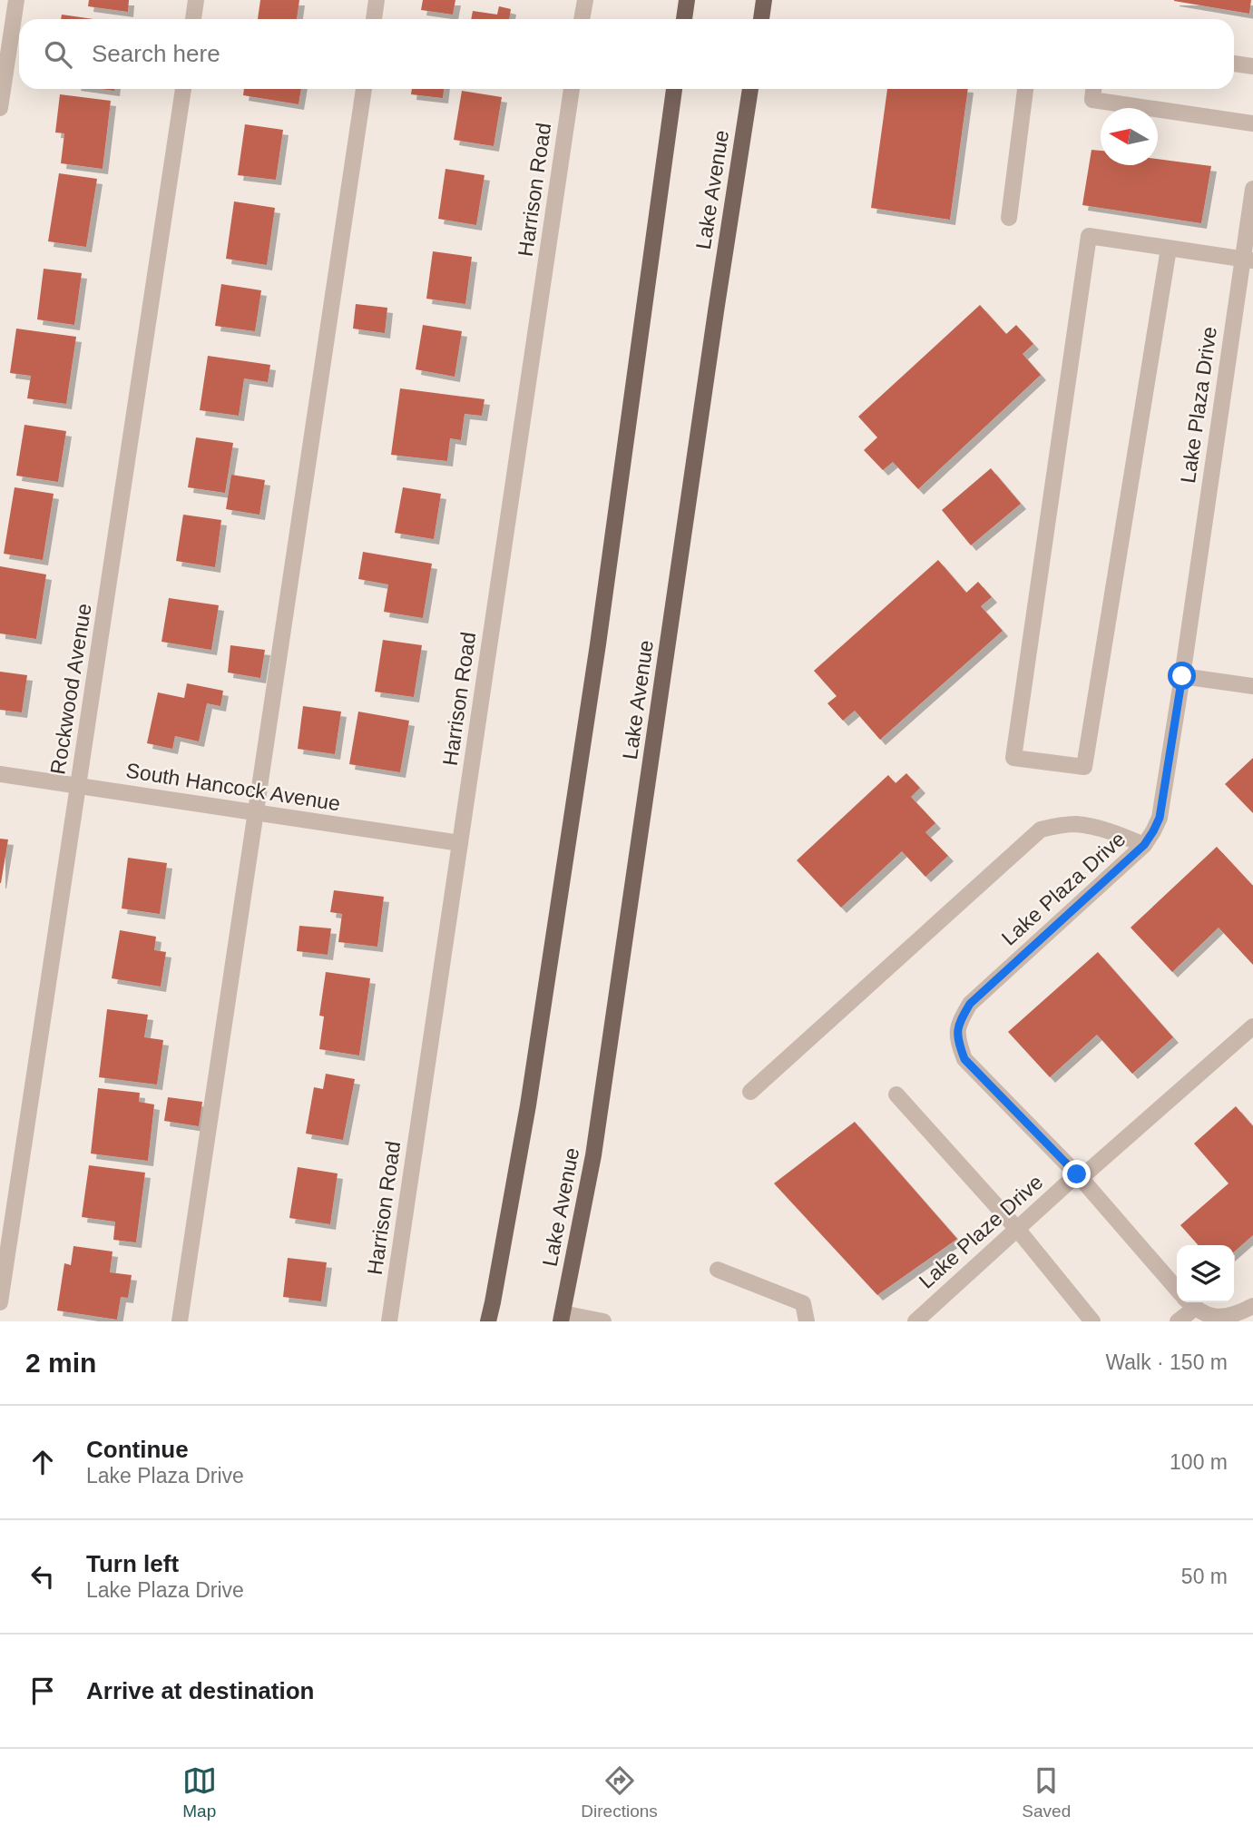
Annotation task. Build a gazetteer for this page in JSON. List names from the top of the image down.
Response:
{
  "streets": {
    "main road": ["Lake Avenue"],
    "street": [
      "Harrison Road",
      "Lake Plaza Drive",
      "Rockwood Avenue",
      "South Hancock Avenue",
      "Lake Plaze Drive"
    ]
  },
  "crossings": [
    ["Harrison Road", "South Hancock Avenue"],
    ["Lake Plaza Drive", "Lake Plaze Drive"],
    ["Rockwood Avenue", "South Hancock Avenue"]
  ],
  "north": "left",
  "page": {
    "search": "Search here",
    "heading": ["2 min", "Walk · 150 m"],
    "list": [
      ["Continue", "Lake Plaza Drive", "100 m"],
      ["Turn left", "Lake Plaza Drive", "50 m"],
      "Arrive at destination"
    ],
    "nav": ["Map", "Directions", "Saved"]
  }
}
